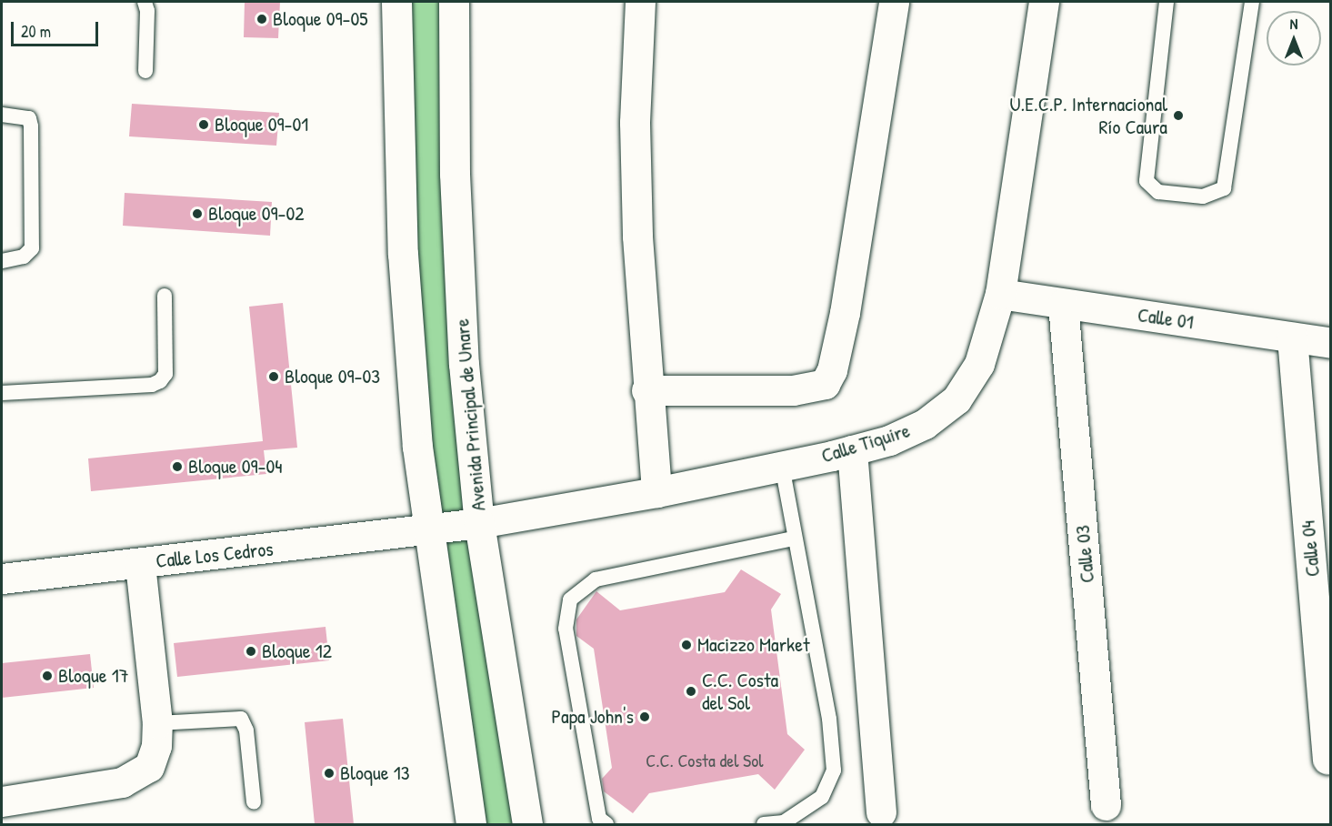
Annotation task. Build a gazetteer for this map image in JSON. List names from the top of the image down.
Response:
{
  "streets": {
    "street": [
      "Calle 01",
      "Avenida Principal de Unare",
      "Calle Tiquire",
      "Calle 04",
      "Calle 03",
      "Calle Los Cedros"
    ]
  },
  "crossings": [
    ["Calle 01", "Calle Tiquire"],
    ["Calle 01", "Calle 04"],
    ["Calle 01", "Calle 03"],
    ["Avenida Principal de Unare", "Calle Tiquire"],
    ["Calle Tiquire", "Calle Los Cedros"]
  ],
  "places": [
    "Bloque 09-05",
    "U.E.C.P. Internacional Río Caura",
    "Bloque 09-01",
    "Bloque 09-02",
    "Bloque 09-03",
    "Bloque 09-04",
    "Macizzo Market",
    "Bloque 12",
    "Bloque 17",
    "C.C. Costa del Sol",
    "Papa John's",
    "Bloque 13"
  ],
  "house_numbers": ["C.C. Costa del Sol"],
  "scale_bar": "20 m",
  "north": "top"
}
